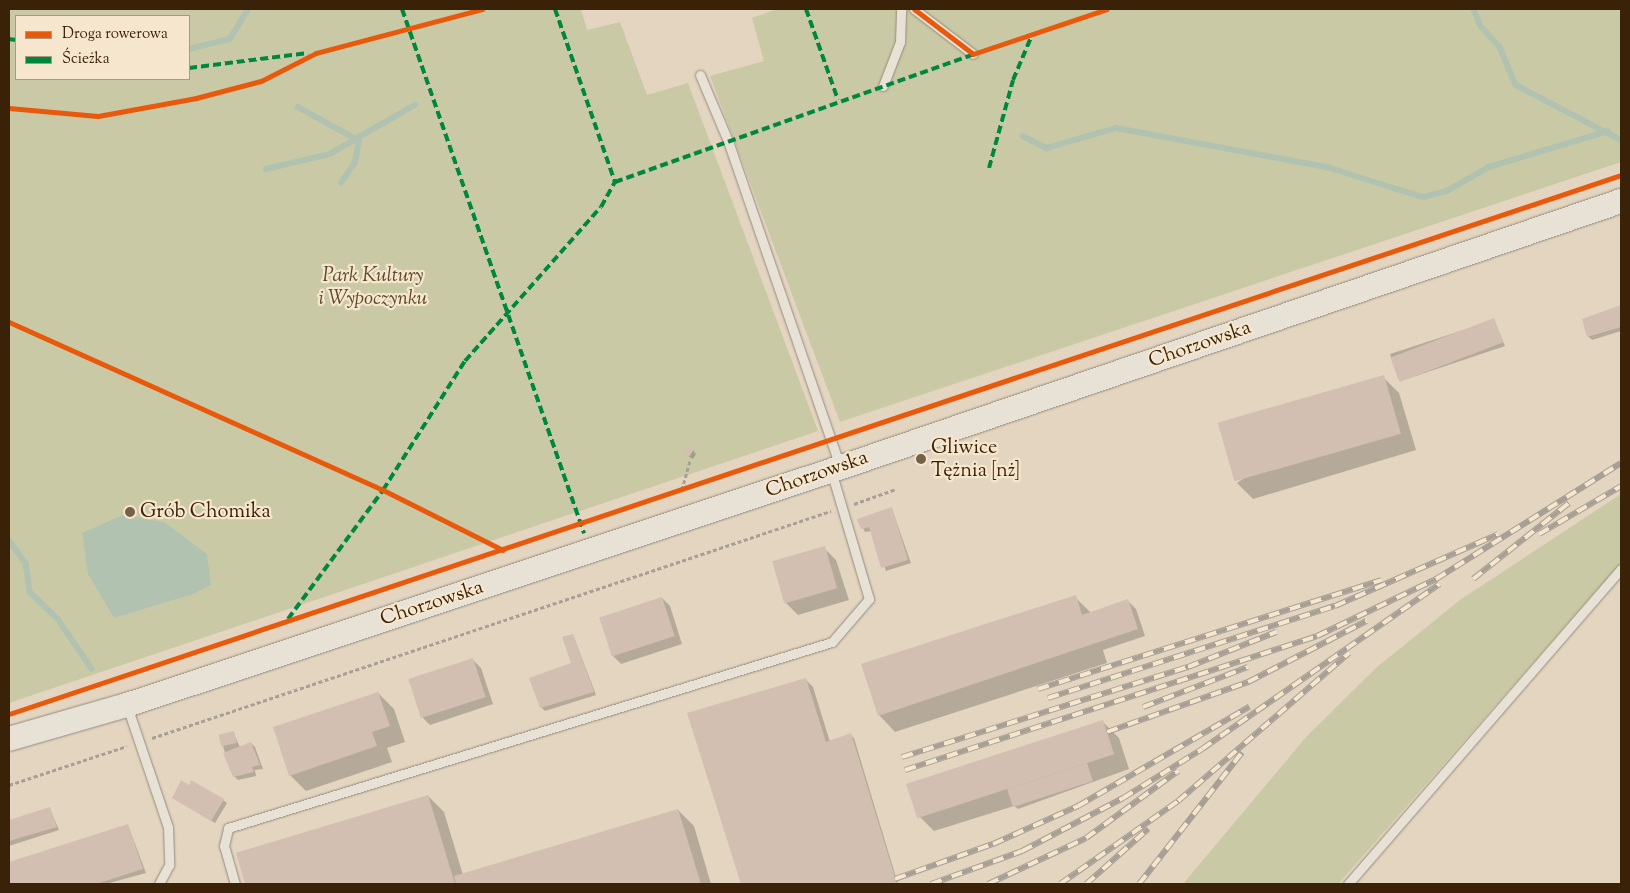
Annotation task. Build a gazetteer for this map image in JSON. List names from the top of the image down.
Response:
{
  "streets": {
    "main road": ["Chorzowska"]
  },
  "parks": ["Park Kultury i Wypoczynku"],
  "places": ["Gliwice Tężnia [nż]", "Grób Chomika"],
  "legend": ["Droga rowerowa", "Ścieżka"]
}
